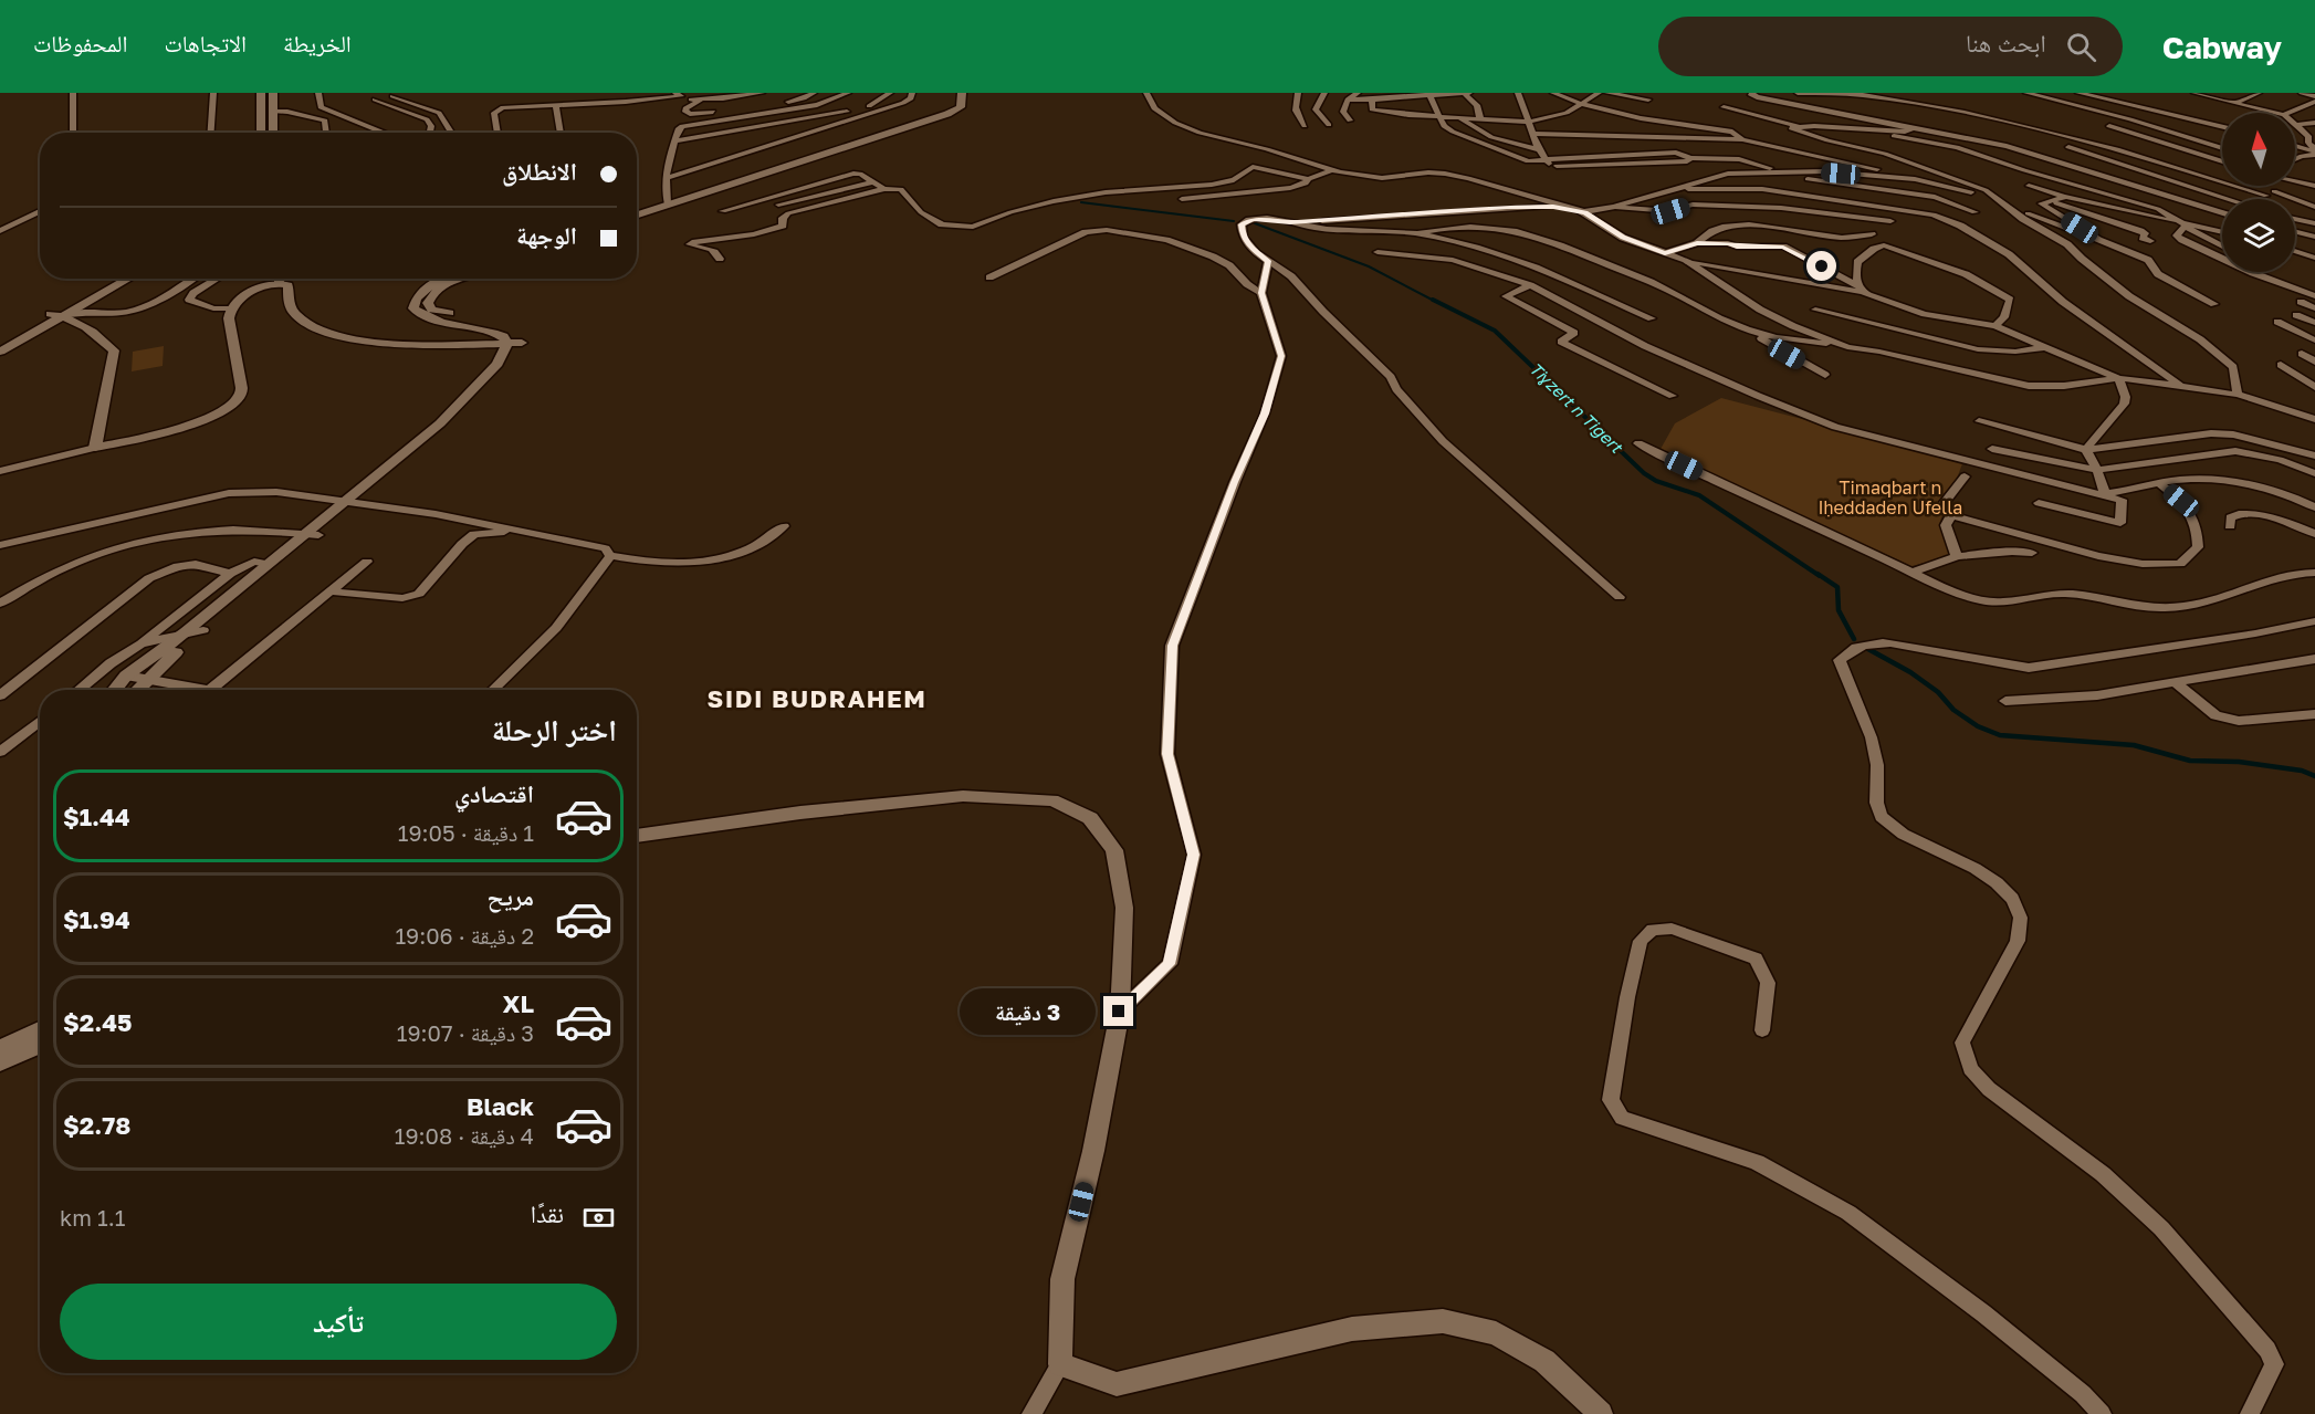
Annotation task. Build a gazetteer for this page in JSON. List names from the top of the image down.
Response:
{
  "districts": ["SIDI BUDRAHEM"],
  "water": ["Tiɣzert n Tigert"],
  "parks": ["Timaqbart n Iḥeddaden Ufella"],
  "north": "top",
  "page": {
    "header": "Cabway",
    "search": "ابحث هنا",
    "nav": ["الخريطة", "الاتجاهات", "المحفوظات"],
    "banner": ["الانطلاق", "الوجهة"],
    "heading": "اختر الرحلة",
    "list": [
      {
        "name": "اقتصادي",
        "note": "1 دقيقة · 19:05",
        "value": "$1.44"
      },
      {
        "name": "مريح",
        "note": "2 دقيقة · 19:06",
        "value": "$1.94"
      },
      {
        "name": "XL",
        "note": "3 دقيقة · 19:07",
        "value": "$2.45"
      },
      {
        "name": "Black",
        "note": "4 دقيقة · 19:08",
        "value": "$2.78"
      }
    ],
    "bubble": "3 دقيقة",
    "pay": ["نقدًا", "1.1 km"],
    "buttons": "تأكيد"
  }
}
